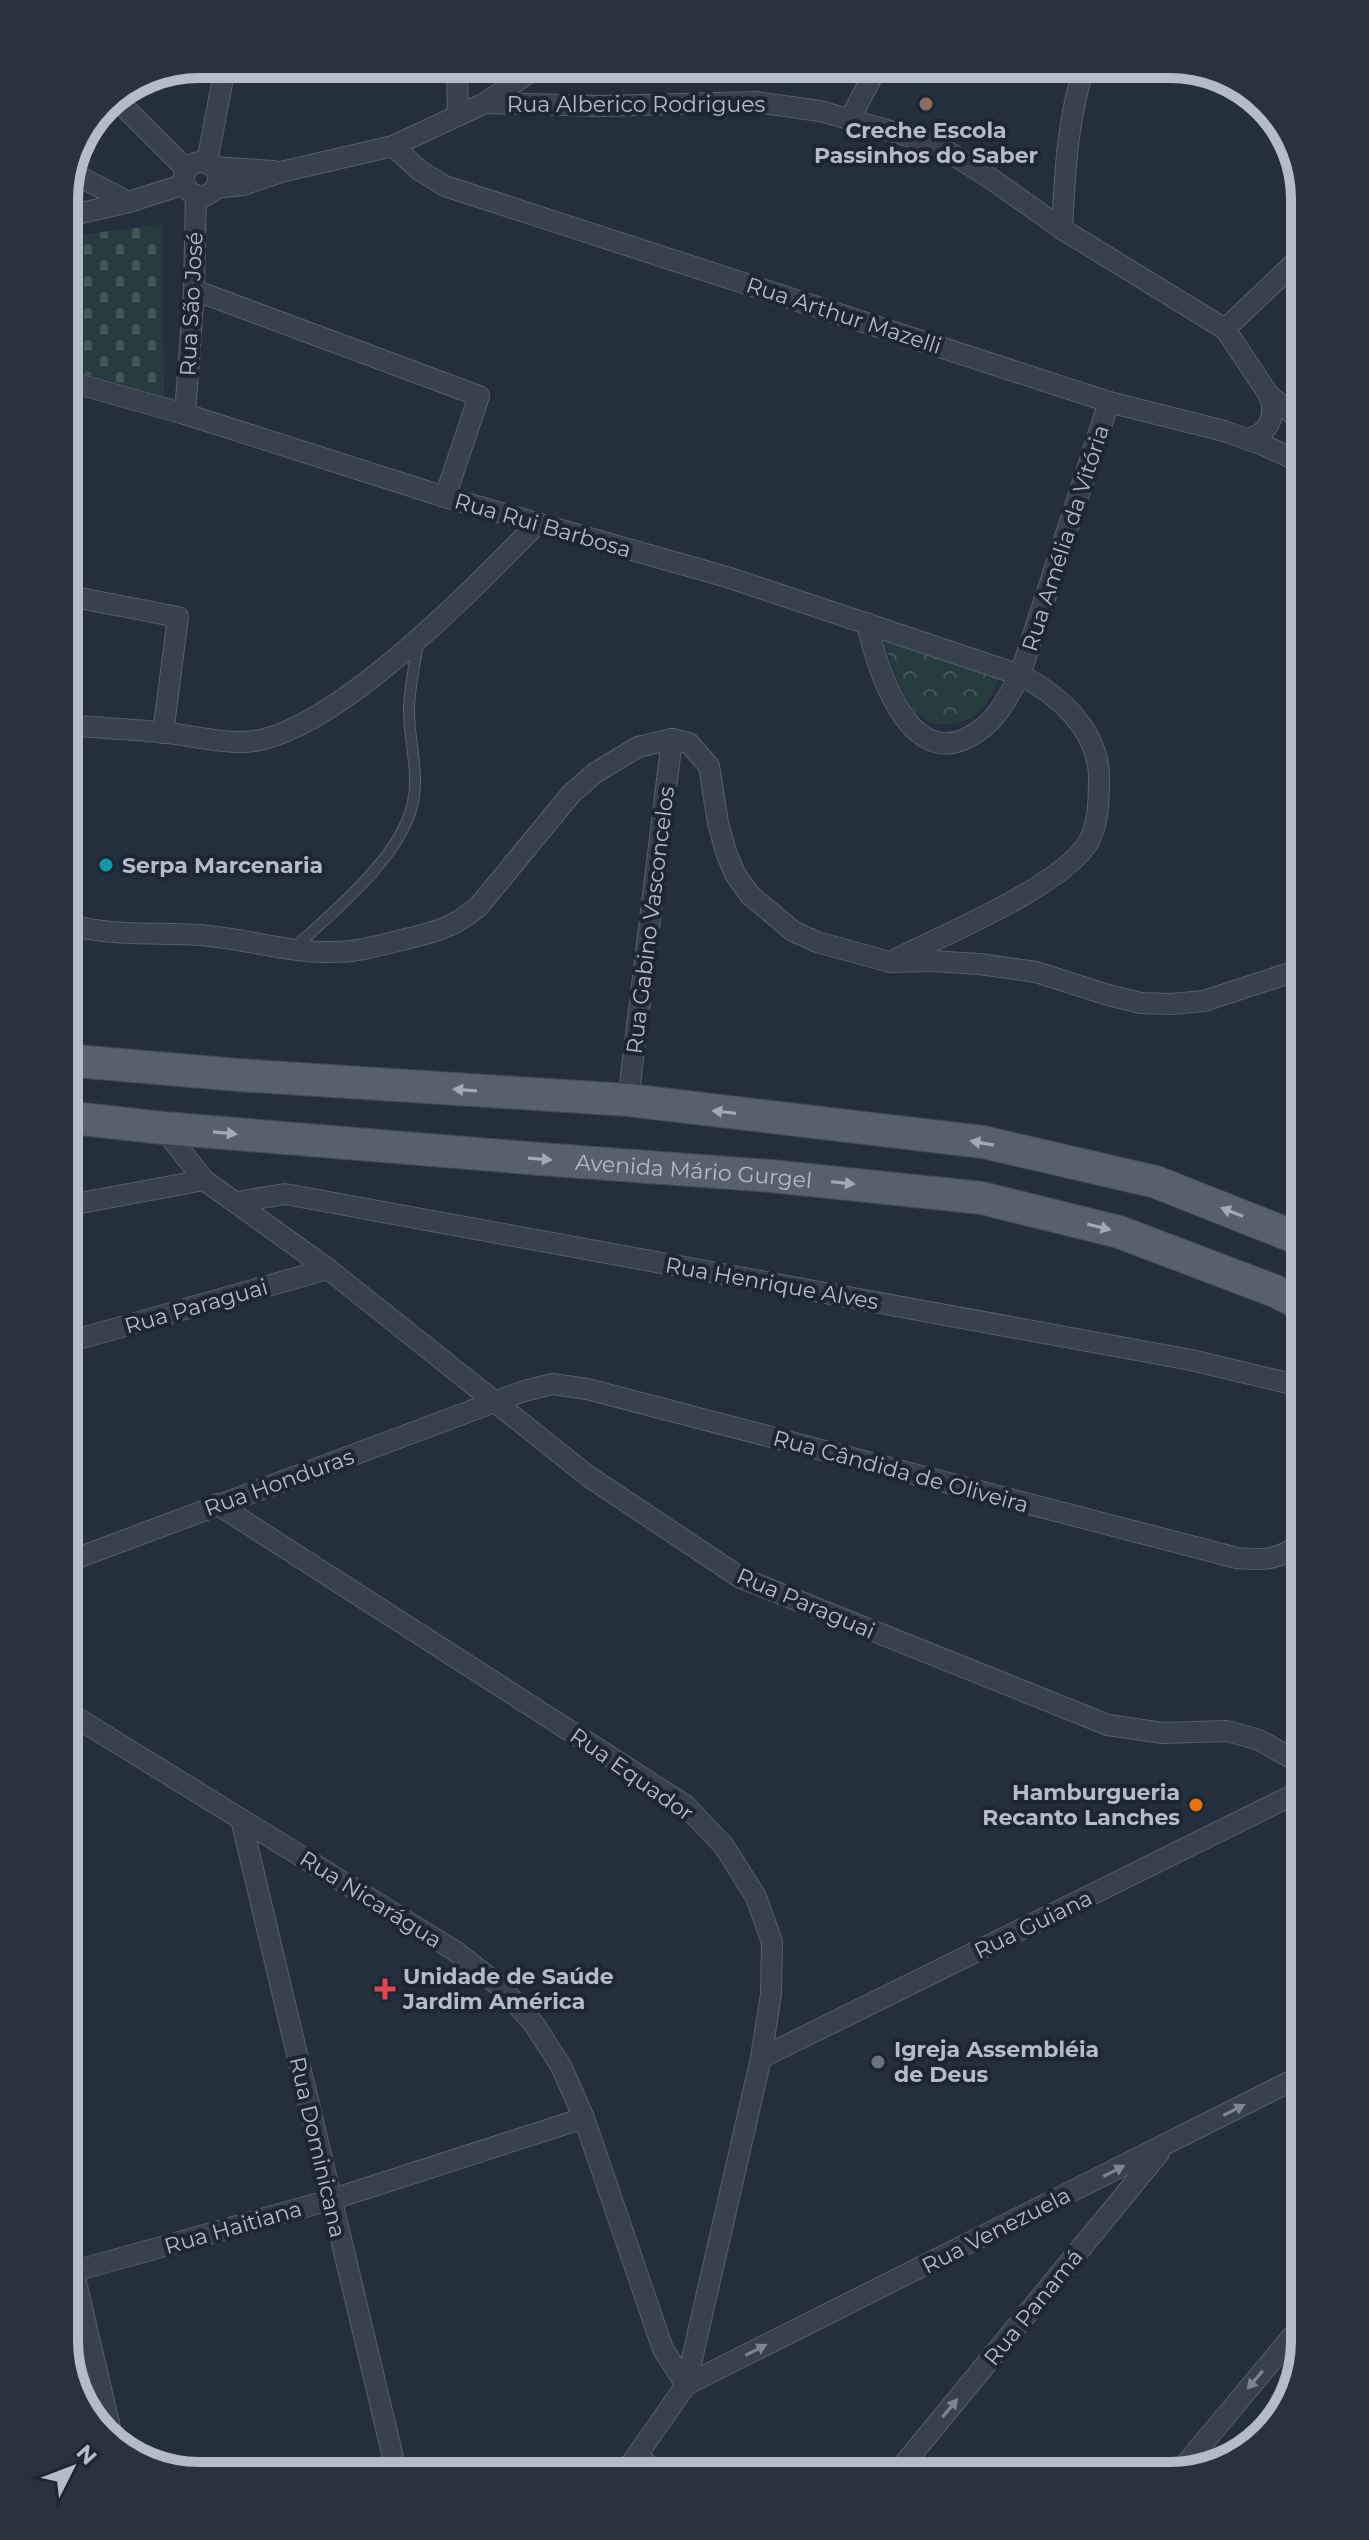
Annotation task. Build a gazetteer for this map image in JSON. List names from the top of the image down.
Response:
{
  "streets": {
    "main road": ["Avenida Mário Gurgel"],
    "street": [
      "Rua Alberico Rodrigues",
      "Rua São José",
      "Rua Arthur Mazelli",
      "Rua Rui Barbosa",
      "Rua Amélia da Vitória",
      "Rua Gabino Vasconcelos",
      "Rua Henrique Alves",
      "Rua Paraguai",
      "Rua Cândida de Oliveira",
      "Rua Honduras",
      "Rua Equador",
      "Rua Nicarágua",
      "Rua Guiana",
      "Rua Dominicana",
      "Rua Haitiana",
      "Rua Venezuela",
      "Rua Panamá"
    ]
  },
  "crossings": [
    ["Rua São José", "Rua Rui Barbosa"],
    ["Rua Arthur Mazelli", "Rua Amélia da Vitória"],
    ["Rua Rui Barbosa", "Rua Amélia da Vitória"],
    ["Avenida Mário Gurgel", "Rua Paraguai"],
    ["Rua Henrique Alves", "Rua Paraguai"],
    ["Rua Paraguai", "Rua Cândida de Oliveira"],
    ["Rua Paraguai", "Rua Honduras"],
    ["Rua Cândida de Oliveira", "Rua Honduras"],
    ["Rua Honduras", "Rua Equador"],
    ["Rua Equador", "Rua Nicarágua"],
    ["Rua Equador", "Rua Guiana"],
    ["Rua Equador", "Rua Venezuela"],
    ["Rua Nicarágua", "Rua Dominicana"],
    ["Rua Nicarágua", "Rua Haitiana"],
    ["Rua Nicarágua", "Rua Venezuela"],
    ["Rua Dominicana", "Rua Haitiana"],
    ["Rua Venezuela", "Rua Panamá"]
  ],
  "one_way": ["Rua Venezuela", "Rua Panamá"],
  "places": {
    "other": [
      "Creche Escola Passinhos do Saber",
      "Serpa Marcenaria",
      "Hamburgueria Recanto Lanches",
      "Igreja Assembléia de Deus"
    ],
    "health": ["Unidade de Saúde Jardim América"]
  },
  "north": "top right"
}
